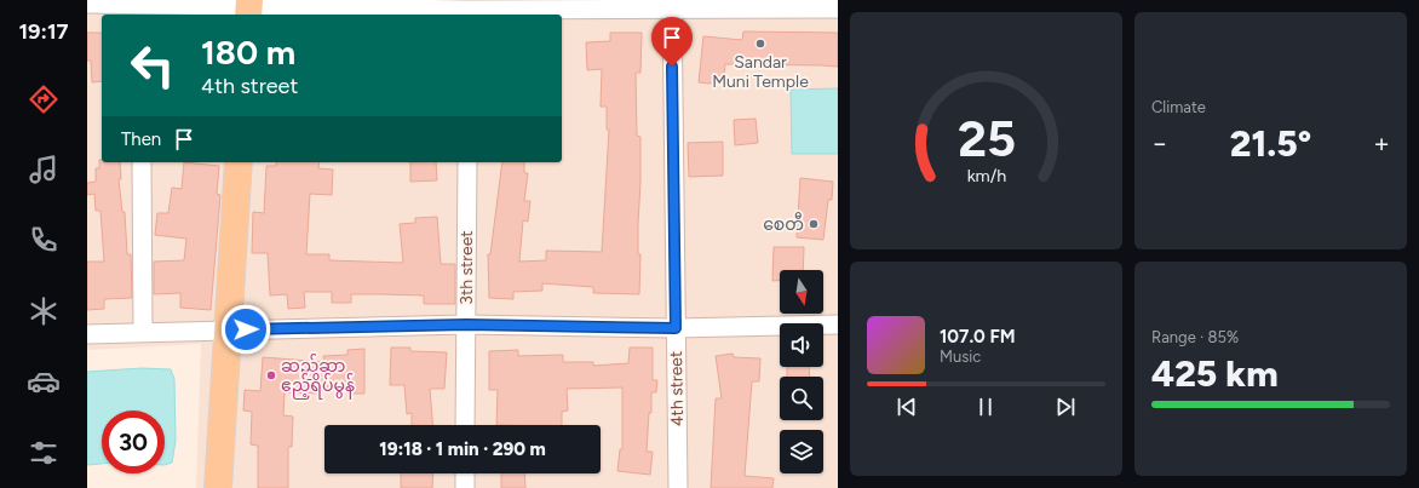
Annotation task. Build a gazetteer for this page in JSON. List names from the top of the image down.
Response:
{
  "streets": {
    "street": ["3th street", "4th street"]
  },
  "places": ["Sandar Muni Temple", "စေတီ", "ဆည်ဆာ ဧည့်ရိပ်မွန်"],
  "north": "bottom",
  "page": {
    "tabs": "19:17",
    "tile": [
      "Climate",
      ["Range · 85%", "425 km"]
    ],
    "turn": ["180 m", "4th street"],
    "then": "Then",
    "heat": ["−", "21.5°", "+"],
    "song": ["107.0 FM", "Music"],
    "limit": "30",
    "trip": "19:18 · 1 min · 290 m",
    "gauge": ["25", "km/h"]
  }
}
